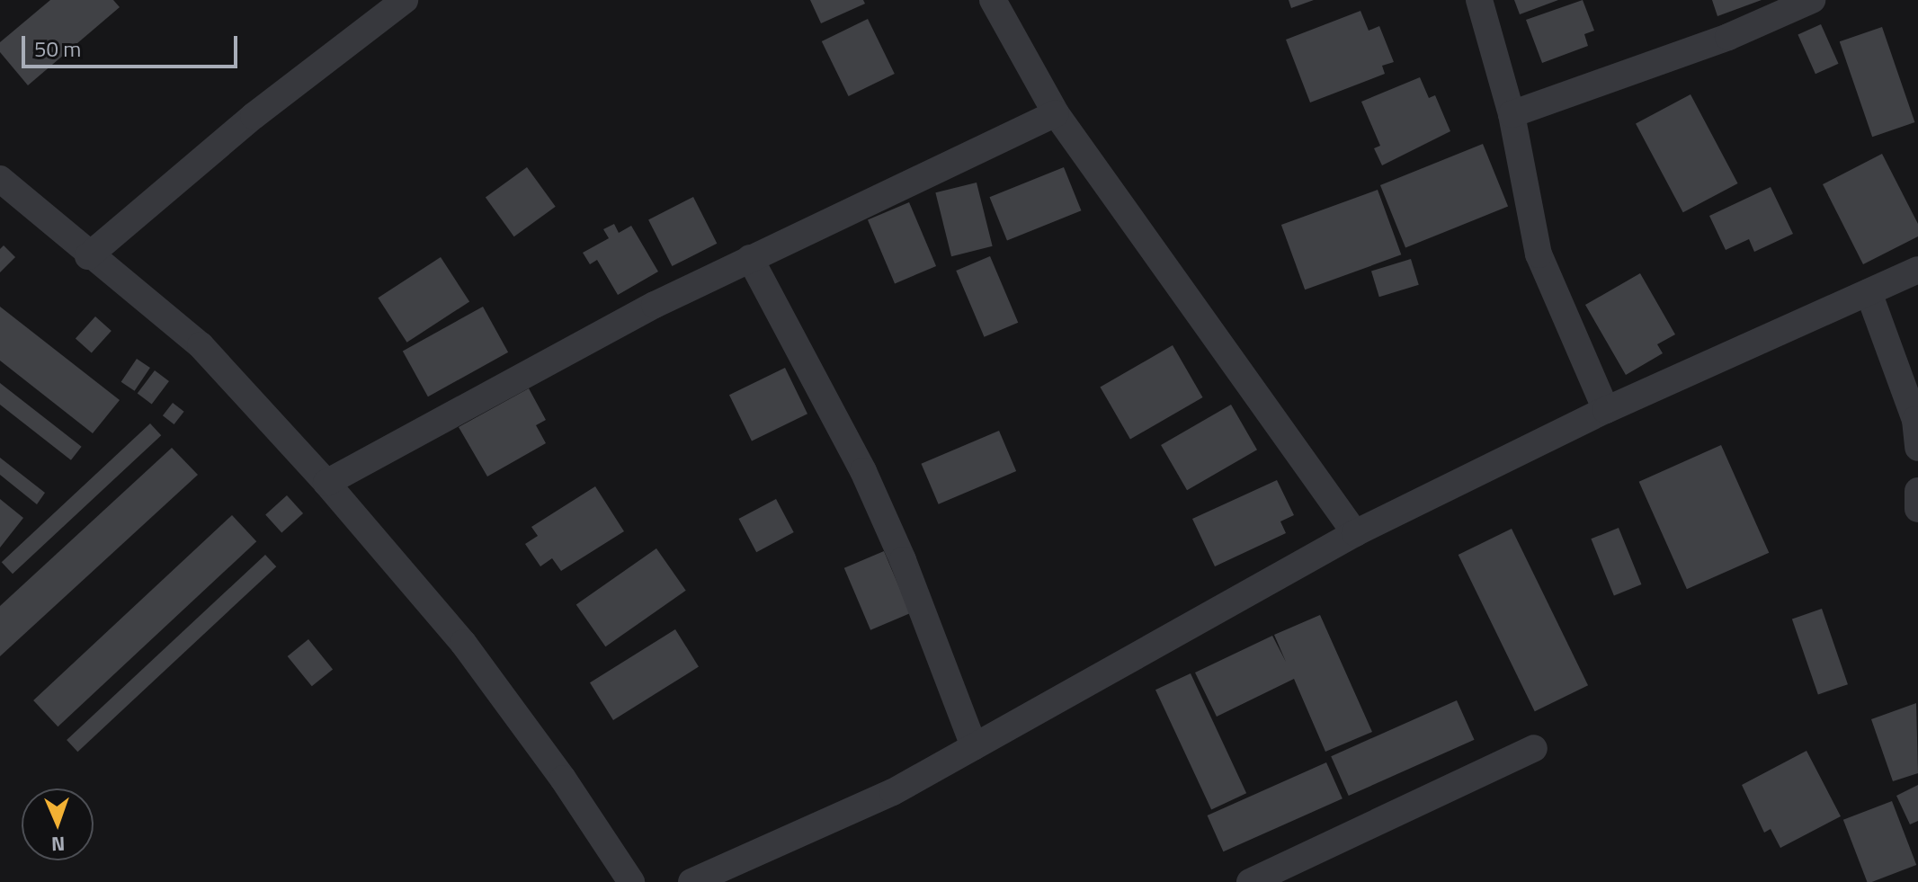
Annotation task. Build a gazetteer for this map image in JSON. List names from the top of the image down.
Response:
{
  "scale_bar": "50 m",
  "north": "bottom"
}
